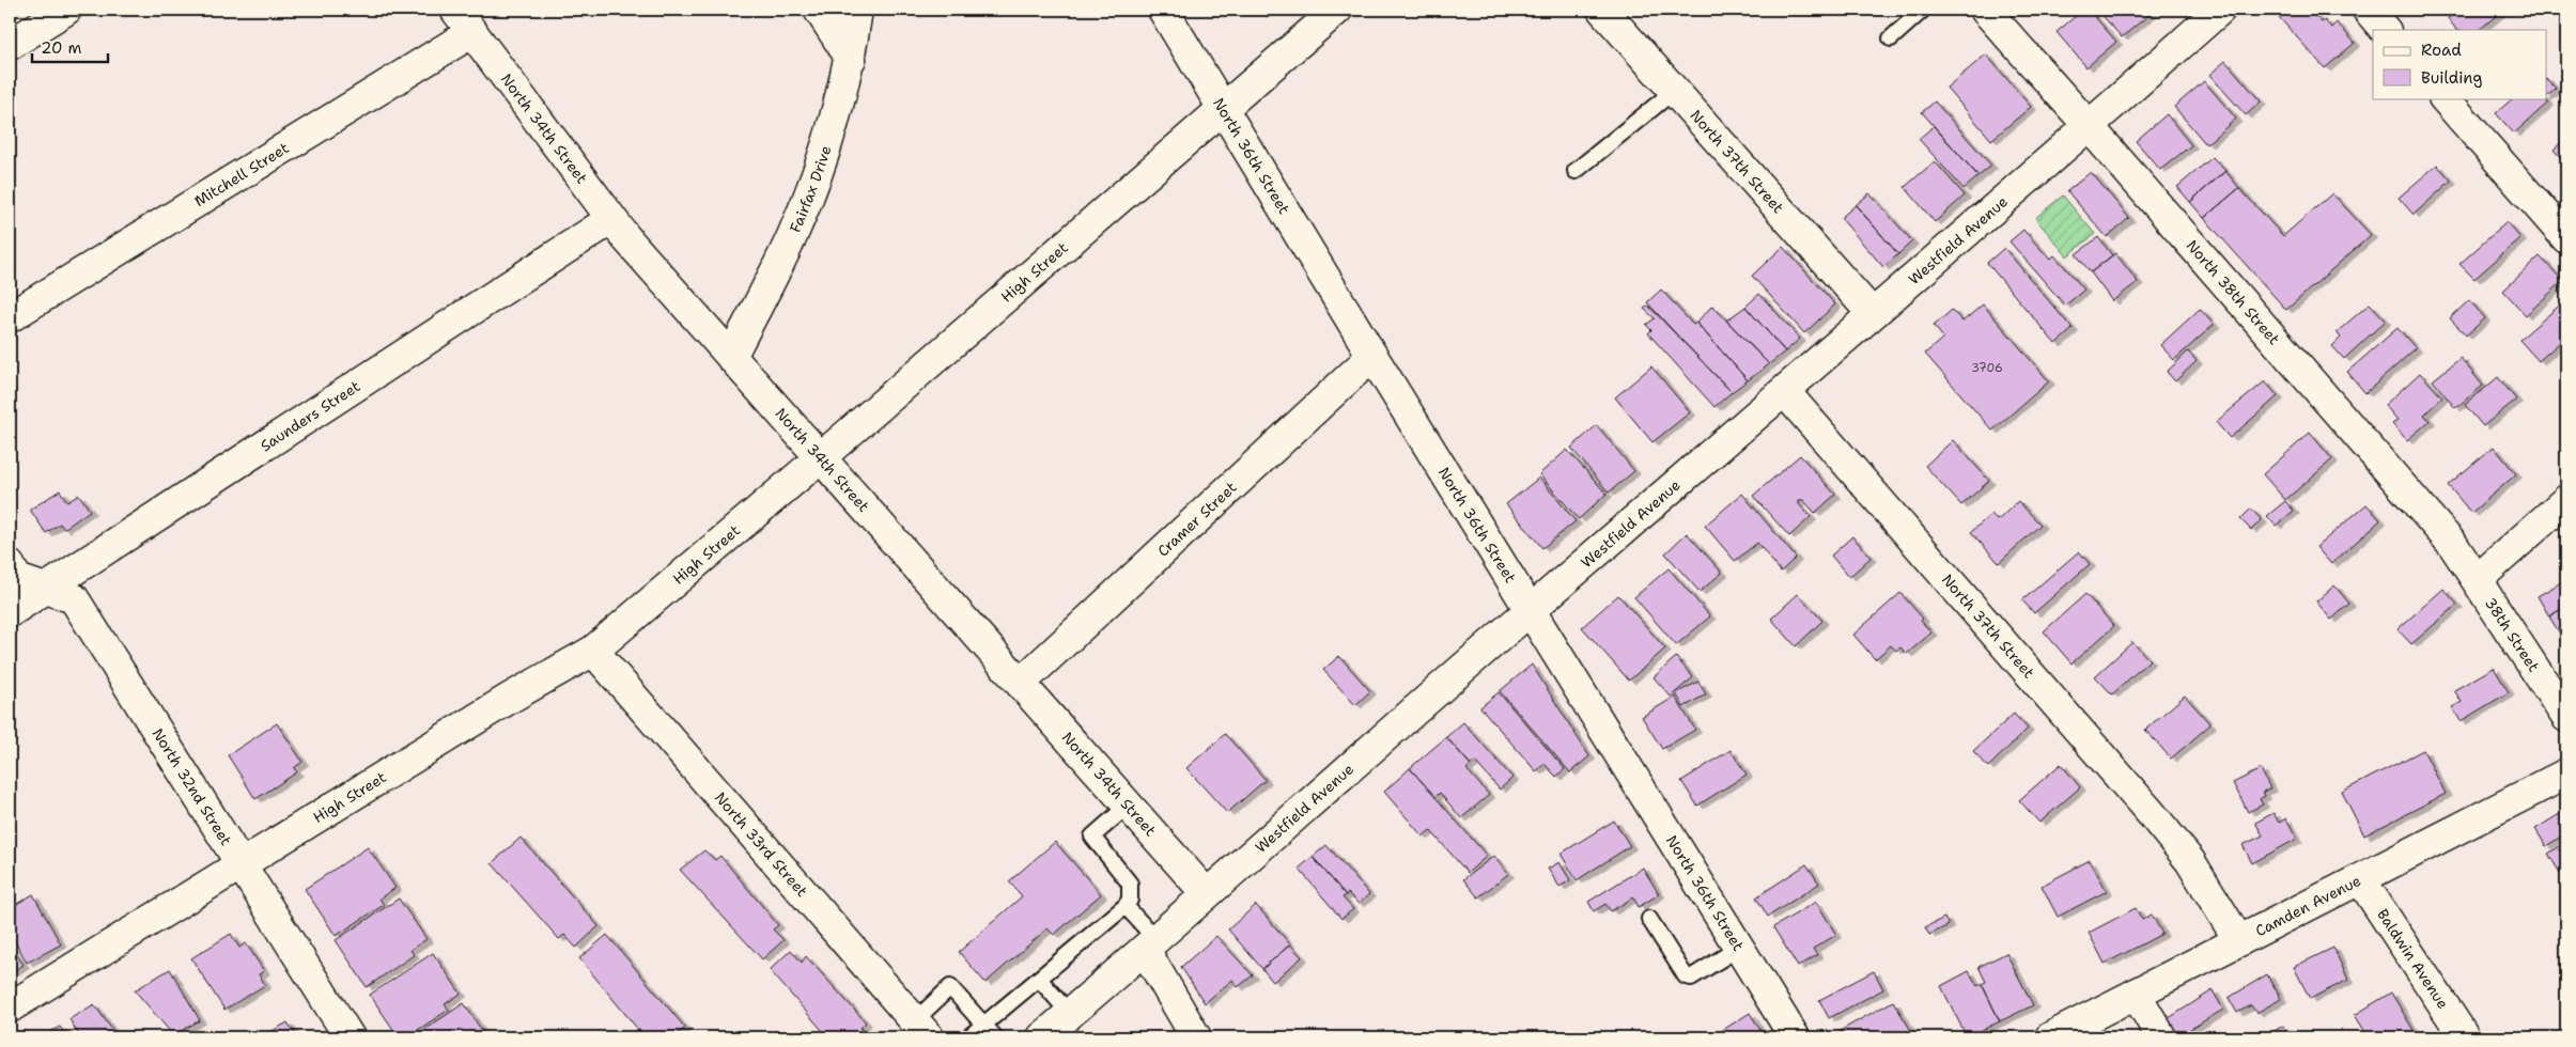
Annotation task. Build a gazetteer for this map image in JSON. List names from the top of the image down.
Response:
{
  "streets": {
    "street": [
      "North 34th Street",
      "North 36th Street",
      "North 37th Street",
      "Mitchell Street",
      "Fairfax Drive",
      "Westfield Avenue",
      "High Street",
      "North 38th Street",
      "Saunders Street",
      "Cramer Street",
      "38th Street",
      "North 32nd Street",
      "North 33rd Street",
      "Camden Avenue",
      "Baldwin Avenue"
    ]
  },
  "crossings": [
    ["North 34th Street", "Mitchell Street"],
    ["North 34th Street", "Fairfax Drive"],
    ["North 34th Street", "Westfield Avenue"],
    ["North 34th Street", "High Street"],
    ["North 34th Street", "Saunders Street"],
    ["North 34th Street", "Cramer Street"],
    ["North 36th Street", "Westfield Avenue"],
    ["North 36th Street", "High Street"],
    ["North 36th Street", "Cramer Street"],
    ["North 37th Street", "Westfield Avenue"],
    ["North 37th Street", "Camden Avenue"],
    ["Westfield Avenue", "North 38th Street"],
    ["High Street", "North 32nd Street"],
    ["High Street", "North 33rd Street"],
    ["North 38th Street", "38th Street"],
    ["Saunders Street", "North 32nd Street"],
    ["Camden Avenue", "Baldwin Avenue"]
  ],
  "house_numbers": ["3706"],
  "legend": ["Road", "Building"],
  "scale_bar": "20 m"
}
